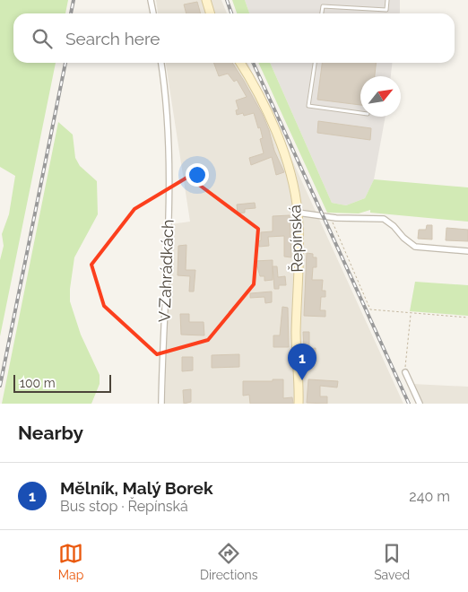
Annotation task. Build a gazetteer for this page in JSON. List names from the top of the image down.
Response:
{
  "streets": {
    "street": ["Řepínská", "V Zahrádkách"]
  },
  "scale_bar": "100 m",
  "north": "top right",
  "page": {
    "search": "Search here",
    "pins": "1",
    "scale": "100 m",
    "heading": "Nearby",
    "list": [
      {
        "mark": "1",
        "name": "Mělník, Malý Borek",
        "note": "Bus stop · Řepínská",
        "value": "240 m"
      }
    ],
    "nav": ["Map", "Directions", "Saved"]
  }
}
